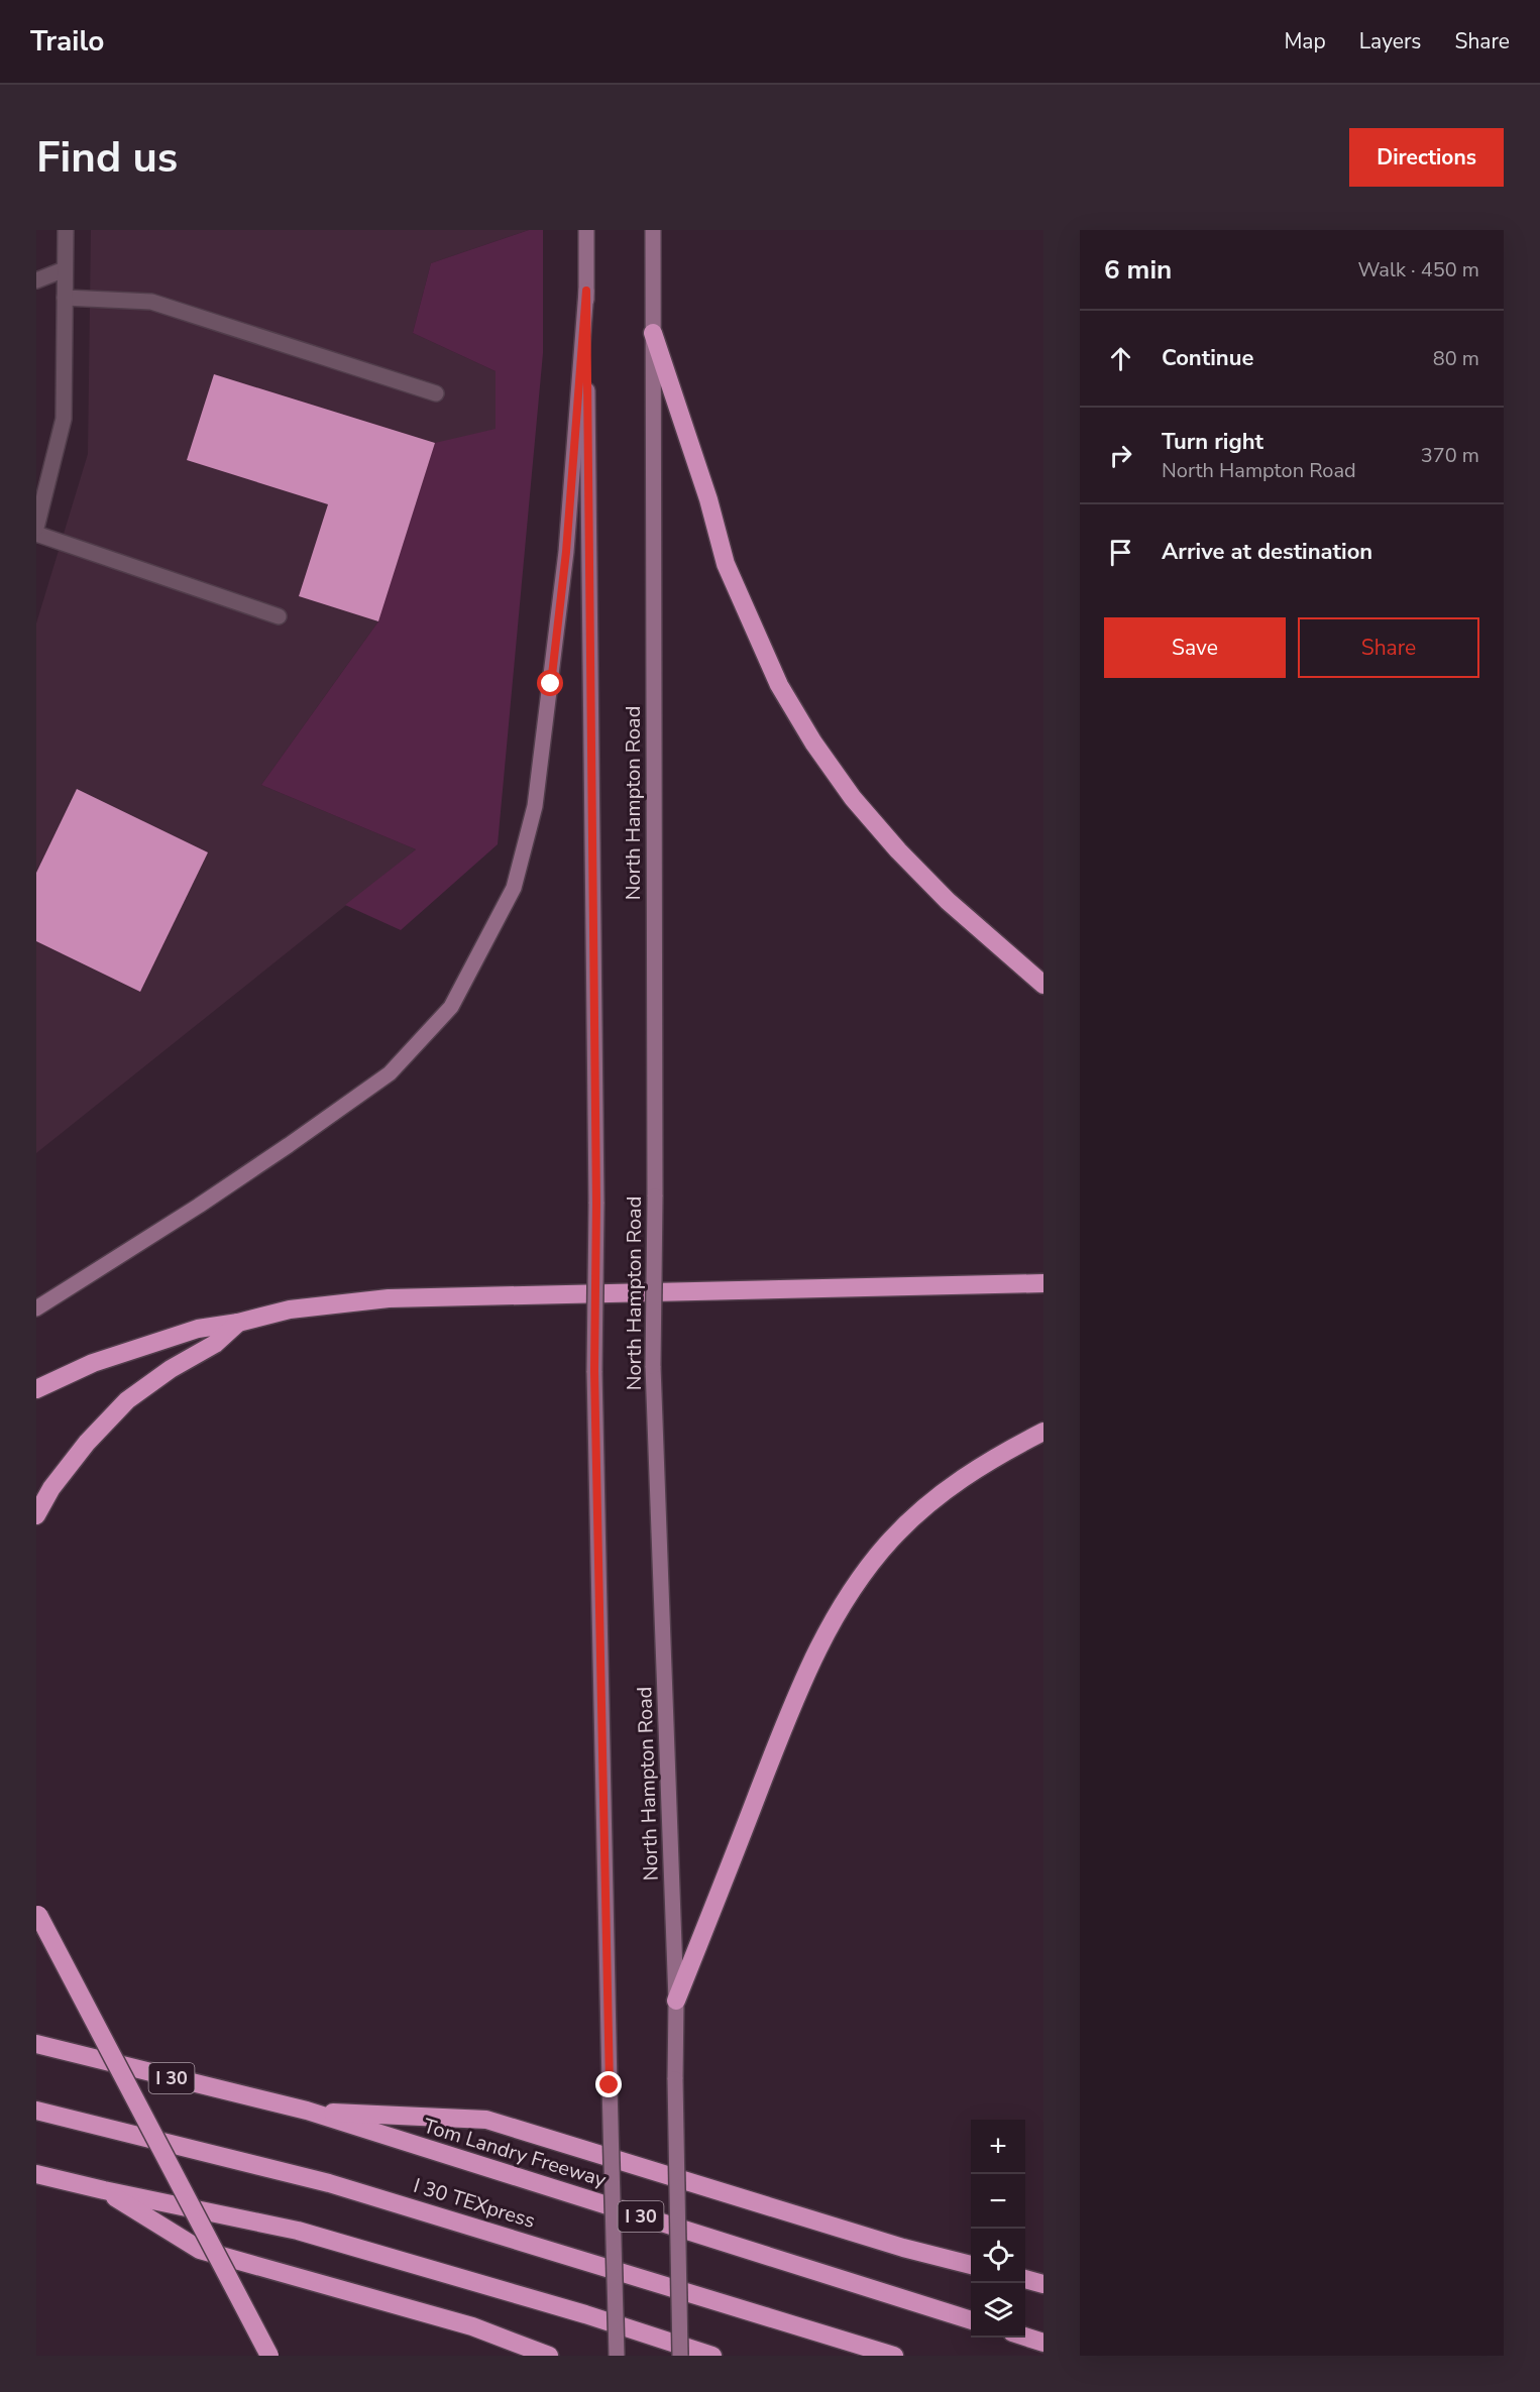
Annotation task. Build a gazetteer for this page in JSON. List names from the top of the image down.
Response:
{
  "streets": {
    "highway": ["I 30", "Tom Landry Freeway", "I 30 TEXpress"],
    "main road": ["North Hampton Road"]
  },
  "page": {
    "header": "Trailo",
    "nav": ["Map", "Layers", "Share"],
    "buttons": [
      "Directions",
      ["Save", "Share"]
    ],
    "title": "Find us",
    "heading": ["6 min", "Walk · 450 m"],
    "list": [
      ["Continue", "80 m"],
      ["Turn right", "North Hampton Road", "370 m"],
      "Arrive at destination"
    ],
    "map_buttons": ["+", "−"]
  }
}
